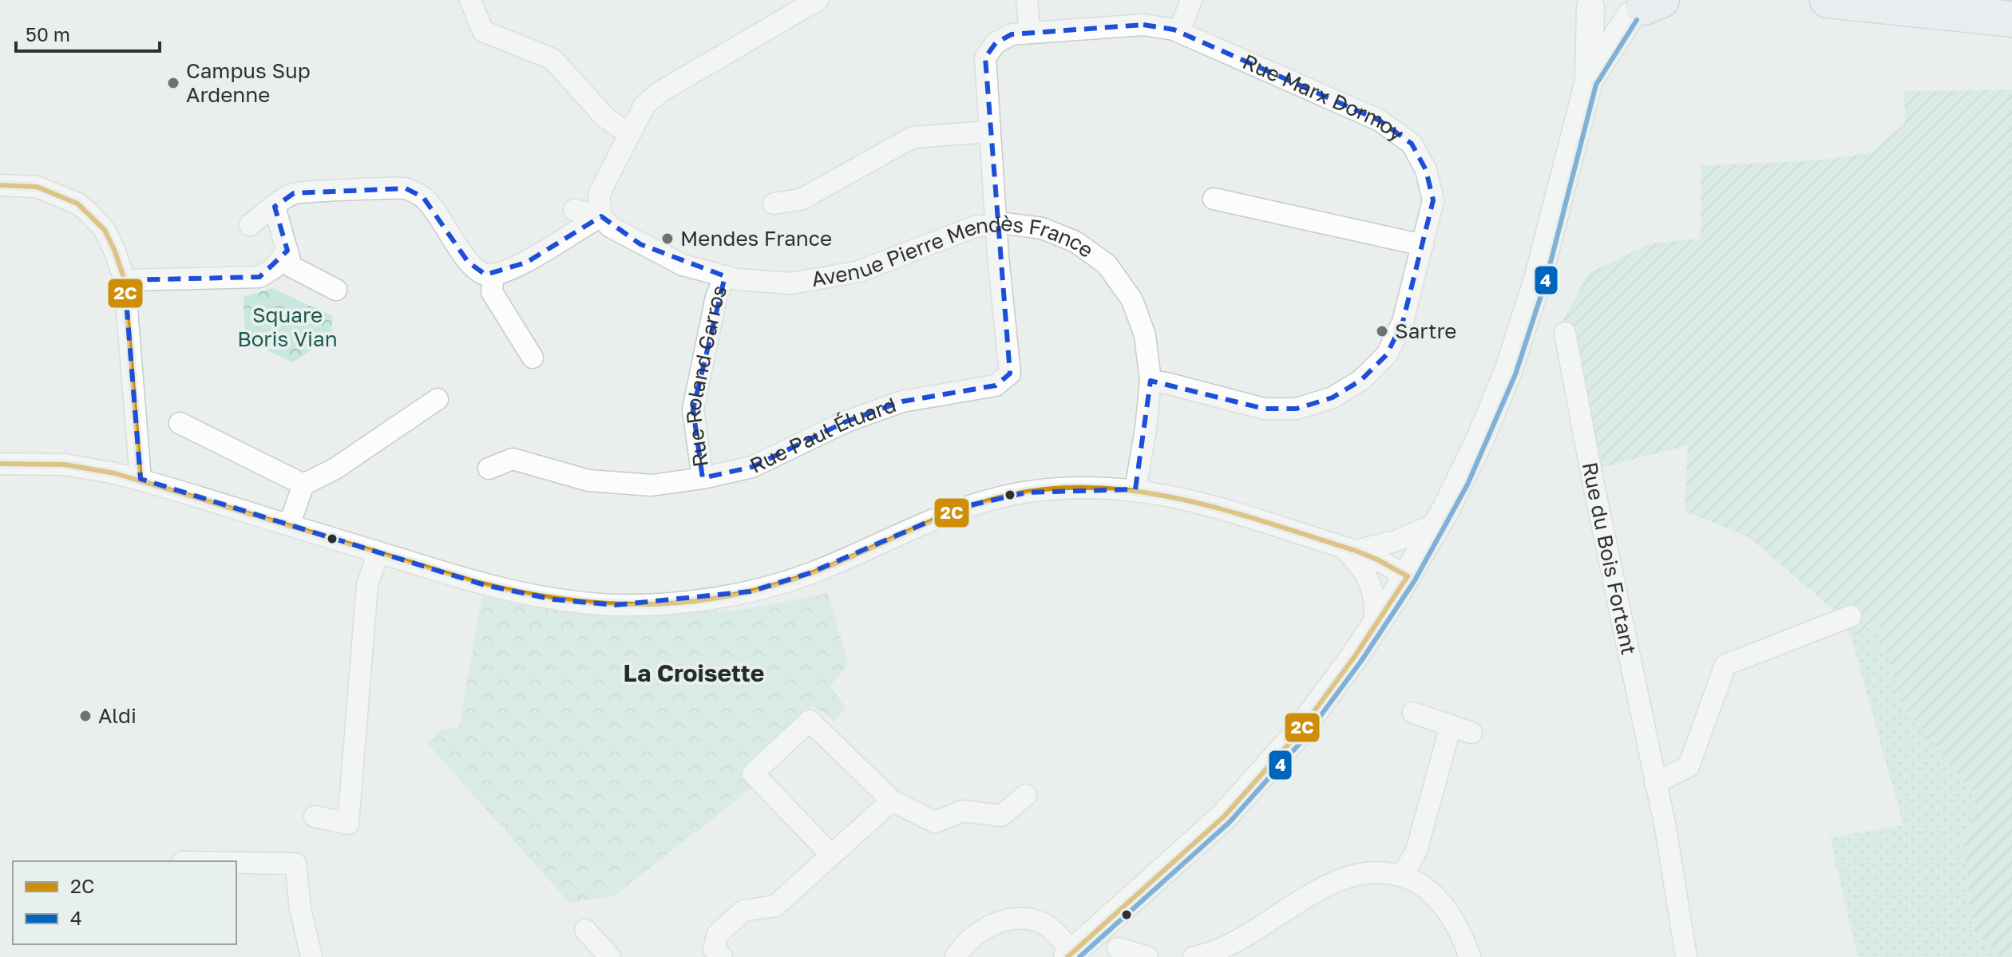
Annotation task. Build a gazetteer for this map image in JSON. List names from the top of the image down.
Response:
{
  "streets": {
    "street": [
      "Rue Marx Dormoy",
      "Avenue Pierre Mendès France",
      "Rue Roland Garros",
      "Rue Paul Éluard",
      "Rue du Bois Fortant"
    ]
  },
  "crossings": [
    ["Rue Marx Dormoy", "Avenue Pierre Mendès France"],
    ["Rue Marx Dormoy", "Rue Paul Éluard"],
    ["Avenue Pierre Mendès France", "Rue Roland Garros"],
    ["Avenue Pierre Mendès France", "Rue Paul Éluard"],
    ["Rue Roland Garros", "Rue Paul Éluard"]
  ],
  "districts": ["La Croisette"],
  "parks": ["Square Boris Vian"],
  "places": [
    "Campus Sup Ardenne",
    "Mendes France",
    "Sartre",
    "Aldi"
  ],
  "lines": ["transit line 4", "transit line 2C"],
  "legend": ["2C", "4"],
  "scale_bar": "50 m"
}
